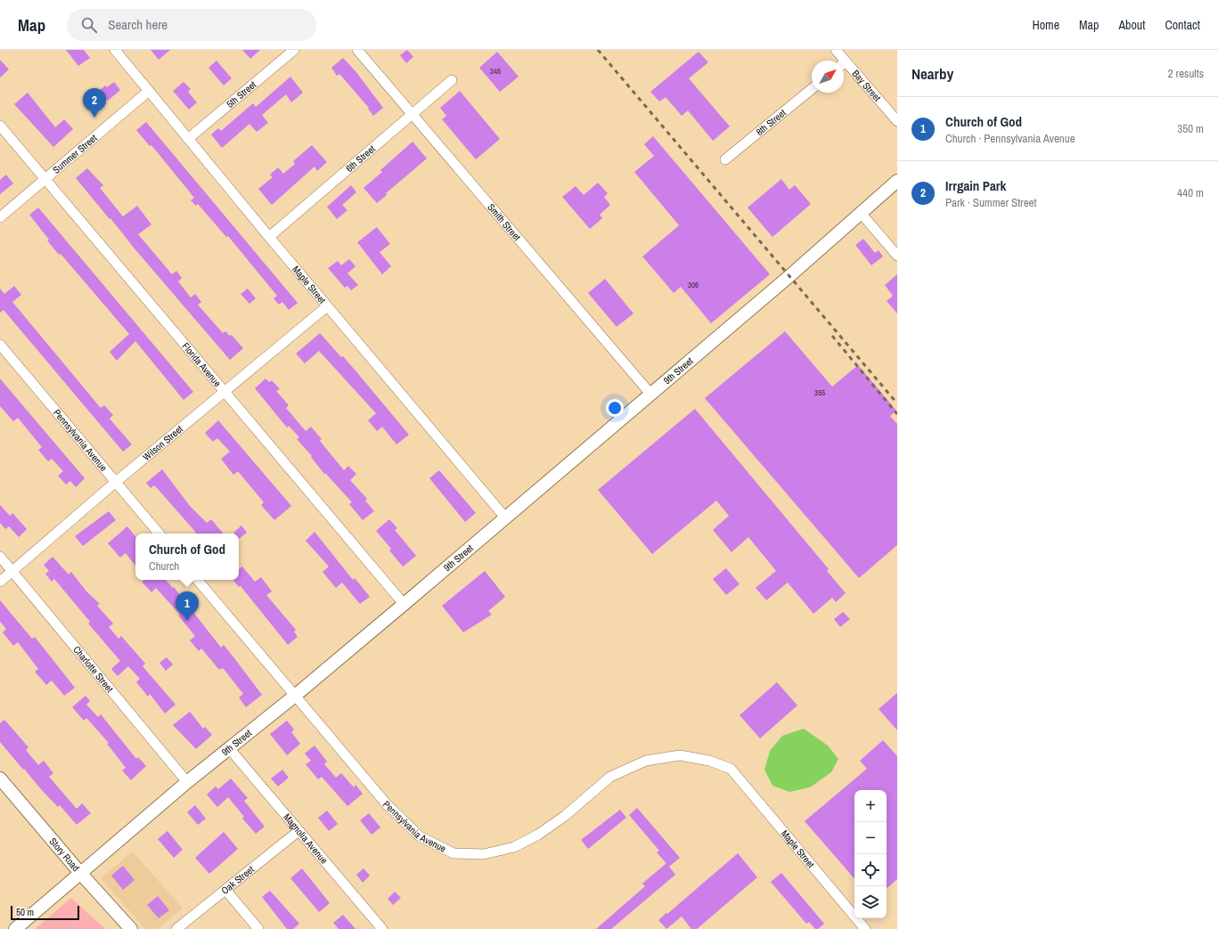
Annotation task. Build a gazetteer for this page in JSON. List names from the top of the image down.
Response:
{
  "streets": {
    "street": [
      "Bay Street",
      "5th Street",
      "8th Street",
      "Summer Street",
      "6th Street",
      "Smith Street",
      "Maple Street",
      "Florida Avenue",
      "9th Street",
      "Pennsylvania Avenue",
      "Wilson Street",
      "Charlotte Street",
      "Magnolia Avenue",
      "Story Road",
      "Oak Street"
    ]
  },
  "crossings": [
    ["5th Street", "Maple Street"],
    ["Summer Street", "Maple Street"],
    ["Summer Street", "Florida Avenue"],
    ["6th Street", "Smith Street"],
    ["6th Street", "Maple Street"],
    ["Smith Street", "9th Street"],
    ["Maple Street", "9th Street"],
    ["Maple Street", "Pennsylvania Avenue"],
    ["Maple Street", "Wilson Street"],
    ["Florida Avenue", "9th Street"],
    ["Florida Avenue", "Wilson Street"],
    ["9th Street", "Pennsylvania Avenue"],
    ["9th Street", "Charlotte Street"],
    ["9th Street", "Magnolia Avenue"],
    ["9th Street", "Story Road"],
    ["Pennsylvania Avenue", "Wilson Street"],
    ["Wilson Street", "Charlotte Street"],
    ["Magnolia Avenue", "Oak Street"]
  ],
  "house_numbers": ["345", "306", "355"],
  "scale_bar": "50 m",
  "north": "top right",
  "page": {
    "header": "Map",
    "search": "Search here",
    "nav": [
      "Home",
      "Map",
      "About",
      "Contact"
    ],
    "heading": ["Nearby", "2 results"],
    "pins": ["2", "1"],
    "list": [
      {
        "mark": "1",
        "name": "Church of God",
        "note": "Church · Pennsylvania Avenue",
        "value": "350 m"
      },
      {
        "mark": "2",
        "name": "Irrgain Park",
        "note": "Park · Summer Street",
        "value": "440 m"
      }
    ],
    "popup": ["Church of God", "Church"],
    "map_buttons": ["+", "−"],
    "scale": "50 m"
  }
}
